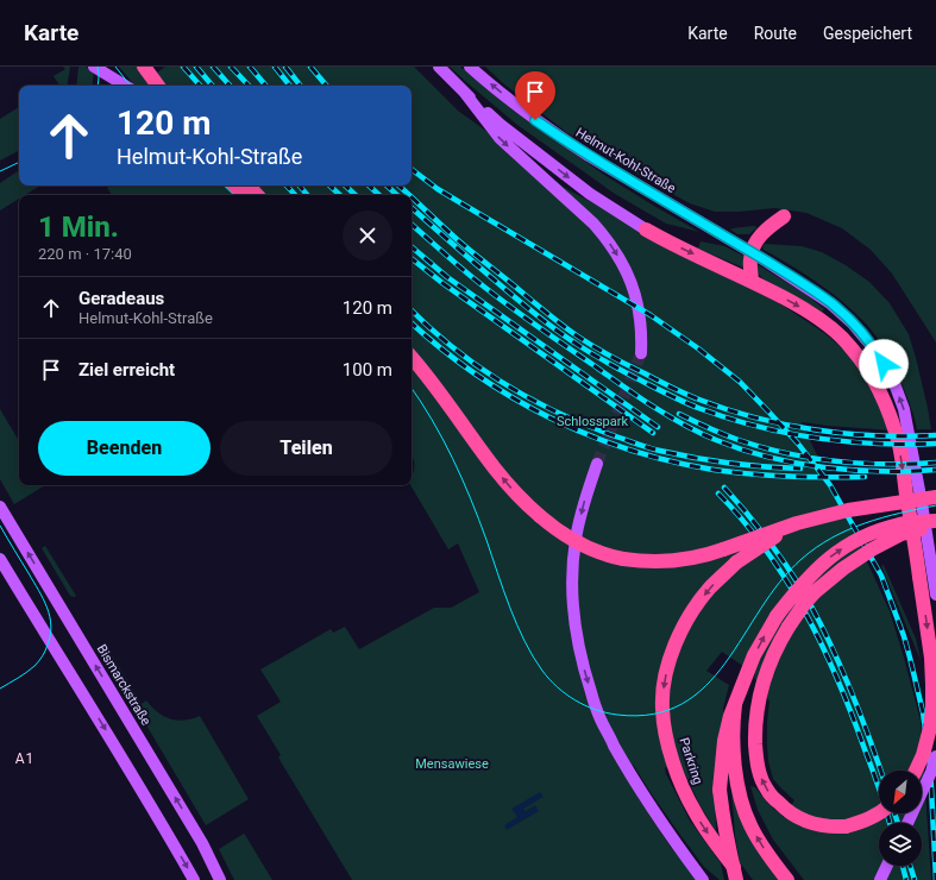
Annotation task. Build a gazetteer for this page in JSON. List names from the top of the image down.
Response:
{
  "streets": {
    "highway": ["Parkring"],
    "main road": ["Helmut-Kohl-Straße", "Bismarckstraße"]
  },
  "districts": ["A1"],
  "parks": ["Schlosspark", "Mensawiese"],
  "north": "bottom left",
  "page": {
    "header": "Karte",
    "nav": ["Karte", "Route", "Gespeichert"],
    "turn": ["120 m", "Helmut-Kohl-Straße"],
    "heading": ["1 Min.", "220 m · 17:40"],
    "list": [
      {
        "name": "Geradeaus",
        "note": "Helmut-Kohl-Straße",
        "value": "120 m"
      },
      {
        "name": "Ziel erreicht",
        "value": "100 m"
      }
    ],
    "buttons": ["Beenden", "Teilen"]
  }
}
